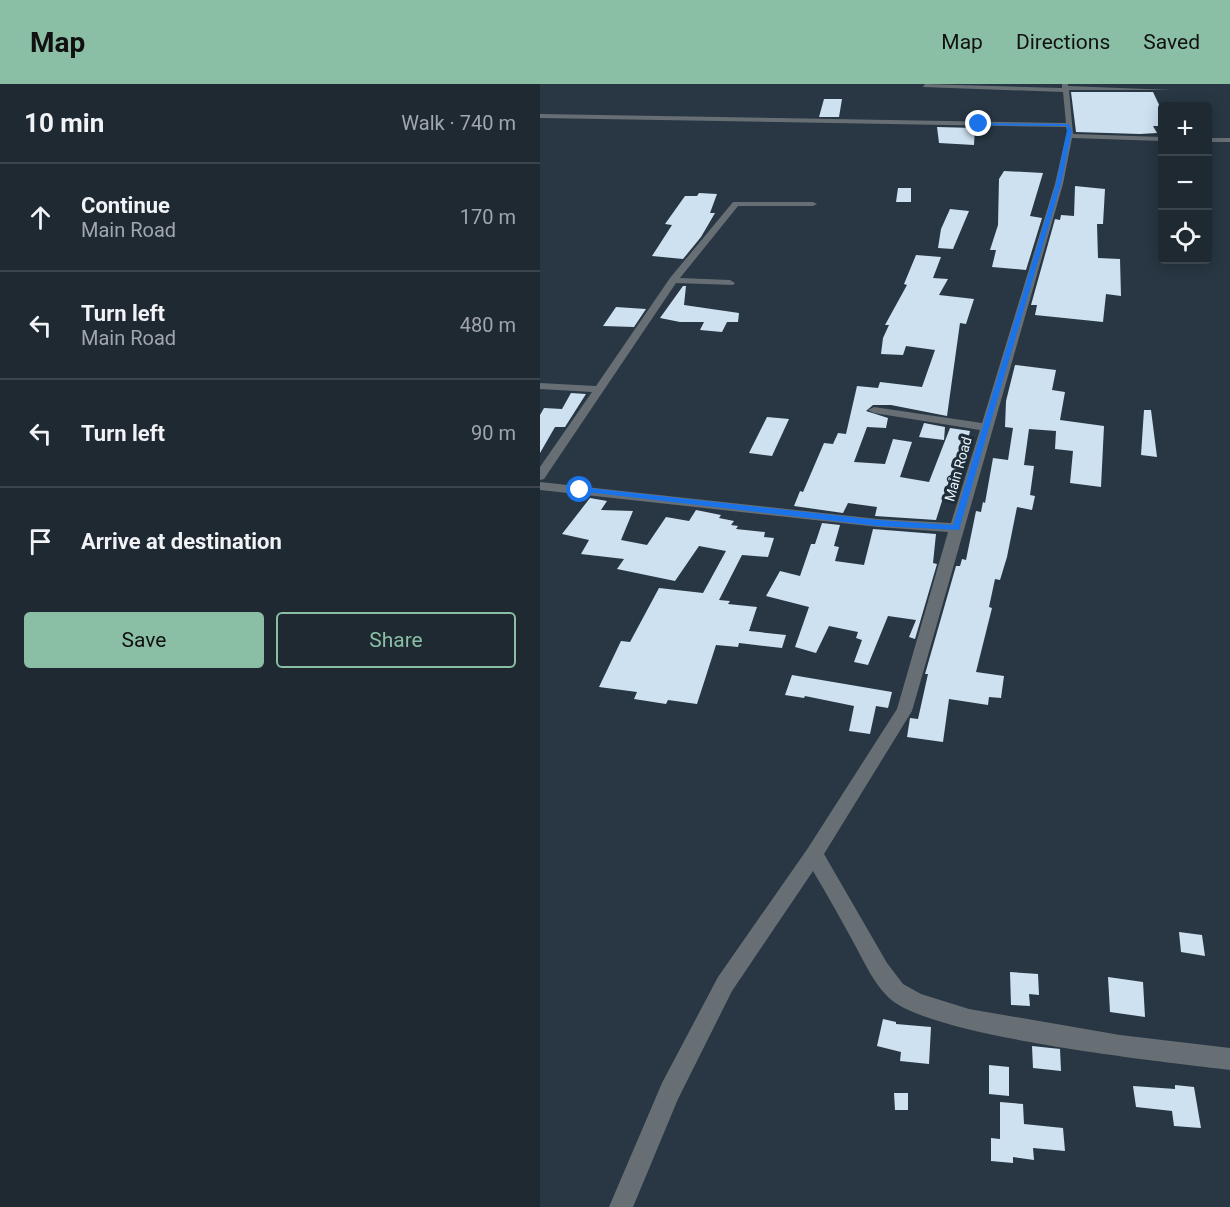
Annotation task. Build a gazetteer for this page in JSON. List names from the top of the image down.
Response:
{
  "streets": {
    "street": ["Main Road"]
  },
  "page": {
    "header": "Map",
    "nav": ["Map", "Directions", "Saved"],
    "heading": ["10 min", "Walk · 740 m"],
    "map_buttons": ["+", "−"],
    "list": [
      ["Continue", "Main Road", "170 m"],
      ["Turn left", "Main Road", "480 m"],
      ["Turn left", "90 m"],
      "Arrive at destination"
    ],
    "buttons": ["Save", "Share"]
  }
}
